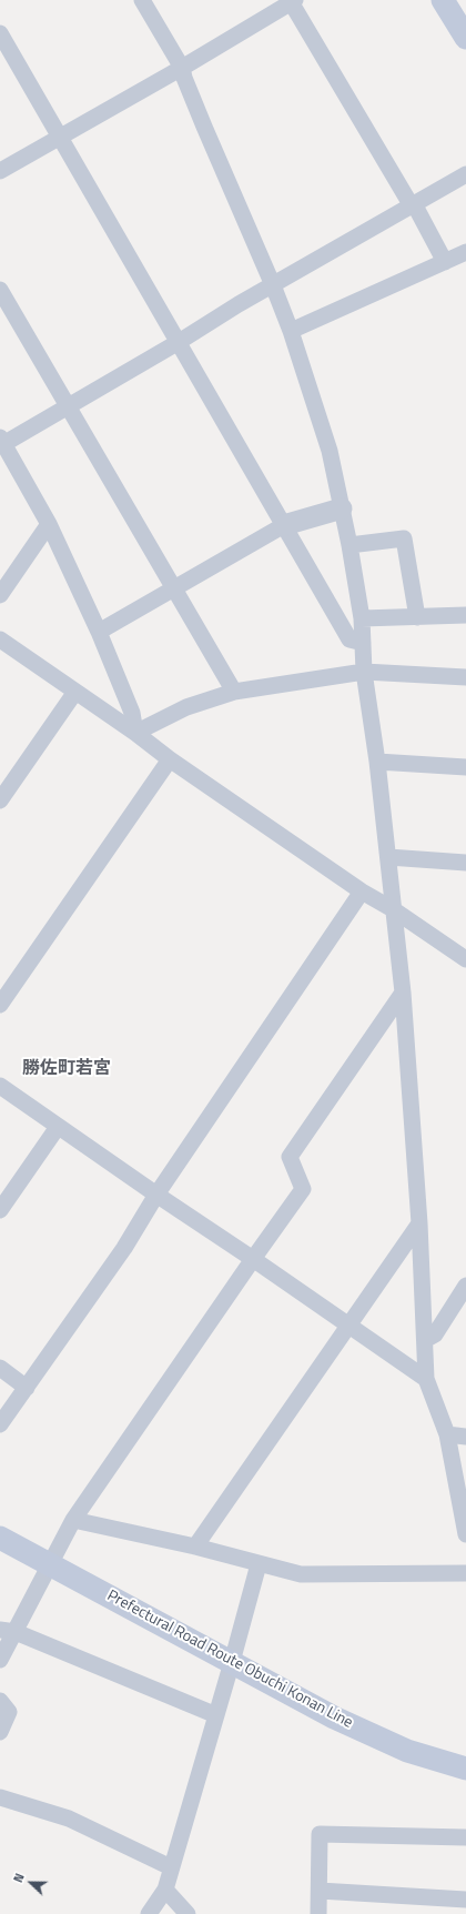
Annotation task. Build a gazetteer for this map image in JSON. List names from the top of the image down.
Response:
{
  "streets": {
    "main road": ["Prefectural Road Route Obuchi Konan Line"]
  },
  "districts": ["勝佐町若宮"],
  "north": "left"
}
